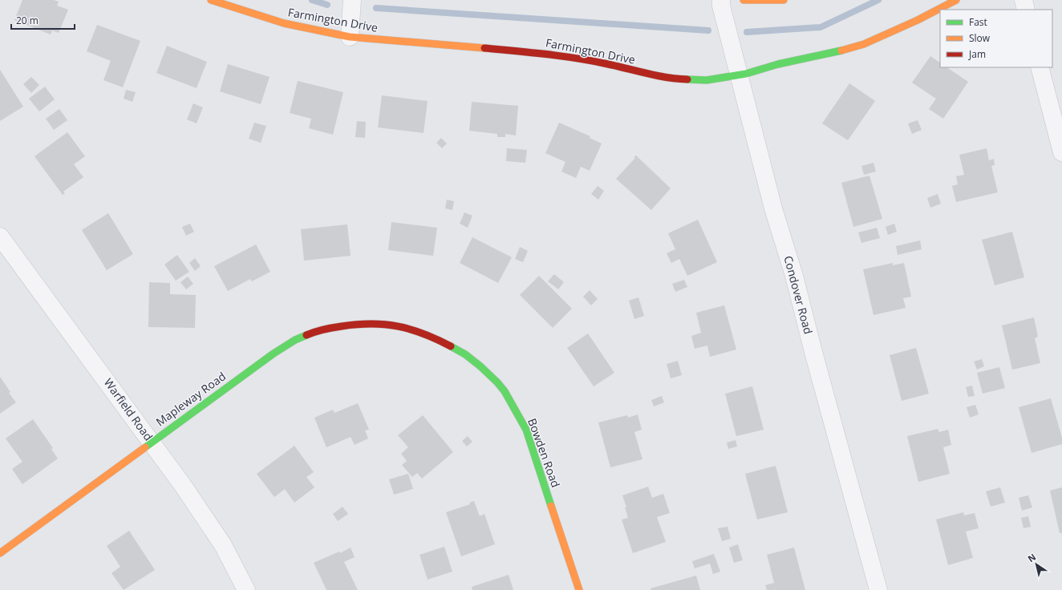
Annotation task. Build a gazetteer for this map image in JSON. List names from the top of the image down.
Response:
{
  "streets": {
    "street": [
      "Farmington Drive",
      "Condover Road",
      "Mapleway Road",
      "Warfield Road",
      "Bowden Road"
    ]
  },
  "crossings": [
    ["Farmington Drive", "Condover Road"],
    ["Mapleway Road", "Warfield Road"],
    ["Mapleway Road", "Bowden Road"]
  ],
  "legend": ["Fast", "Slow", "Jam"],
  "scale_bar": "20 m",
  "north": "top left"
}
